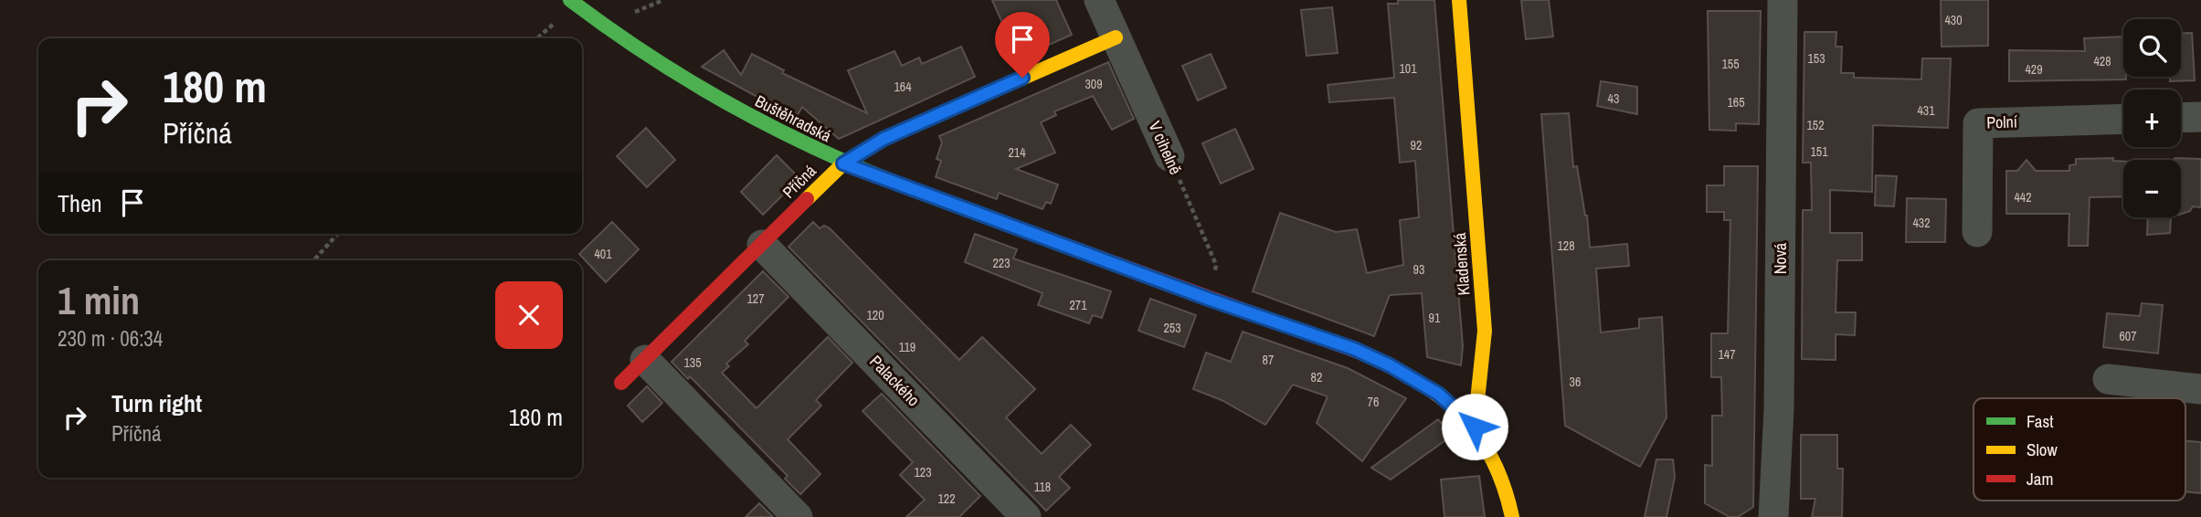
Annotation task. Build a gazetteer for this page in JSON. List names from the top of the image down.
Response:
{
  "streets": {
    "street": [
      "Buštěhradská",
      "Polní",
      "V cihelně",
      "Příčná",
      "Nová",
      "Kladenská",
      "Palackého"
    ]
  },
  "crossings": [
    ["Buštěhradská", "V cihelně"],
    ["Buštěhradská", "Příčná"],
    ["Buštěhradská", "Kladenská"],
    ["V cihelně", "Příčná"],
    ["Příčná", "Palackého"]
  ],
  "house_numbers": [
    "430",
    "153",
    "428",
    "155",
    "101",
    "429",
    "309",
    "164",
    "43",
    "165",
    "431",
    "152",
    "92",
    "151",
    "214",
    "442",
    "432",
    "128",
    "401",
    "223",
    "93",
    "127",
    "271",
    "120",
    "91",
    "253",
    "607",
    "119",
    "147",
    "87",
    "135",
    "82",
    "36",
    "76",
    "123",
    "118",
    "122"
  ],
  "legend": ["Fast", "Slow", "Jam"],
  "page": {
    "map_buttons": ["+", "−"],
    "turn": ["180 m", "Příčná"],
    "then": "Then",
    "heading": ["1 min", "230 m · 06:34"],
    "list": [
      {
        "name": "Turn right",
        "note": "Příčná",
        "value": "180 m"
      }
    ]
  }
}
